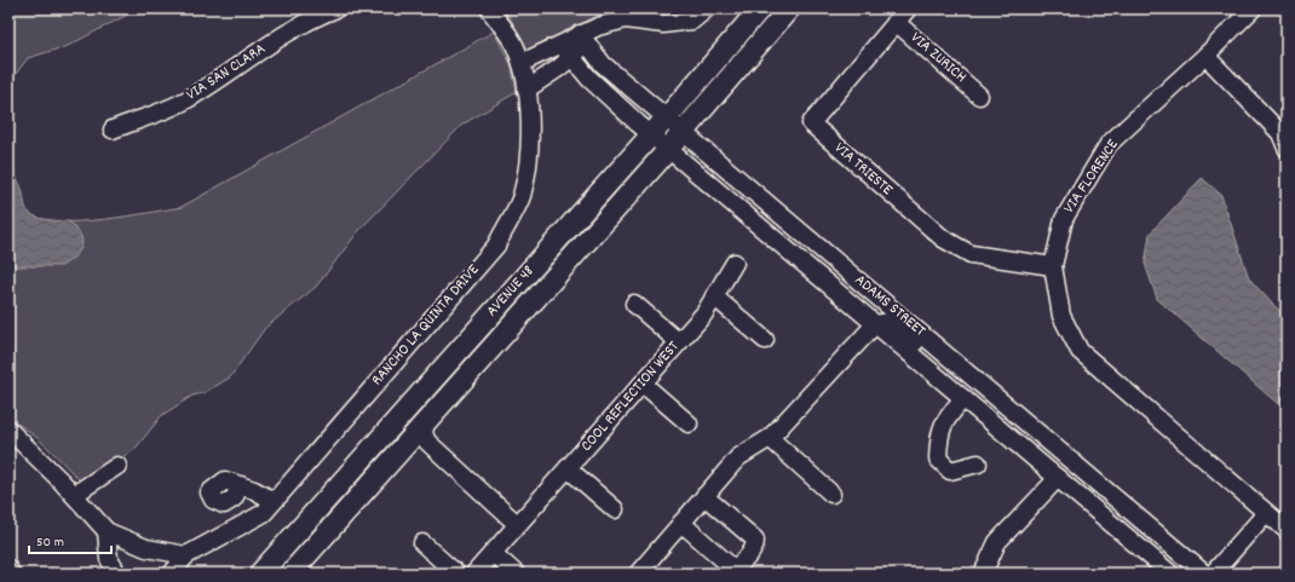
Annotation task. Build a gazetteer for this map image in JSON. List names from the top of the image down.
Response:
{
  "streets": {
    "main road": ["AVENUE 48"],
    "street": [
      "VIA ZURICH",
      "VIA SAN CLARA",
      "VIA TRIESTE",
      "VIA FLORENCE",
      "ADAMS STREET",
      "RANCHO LA QUINTA DRIVE",
      "COOL REFLECTION WEST"
    ]
  },
  "crossings": [
    ["VIA ZURICH", "VIA TRIESTE"],
    ["VIA TRIESTE", "VIA FLORENCE"],
    ["AVENUE 48", "ADAMS STREET"]
  ],
  "scale_bar": "50 m"
}
